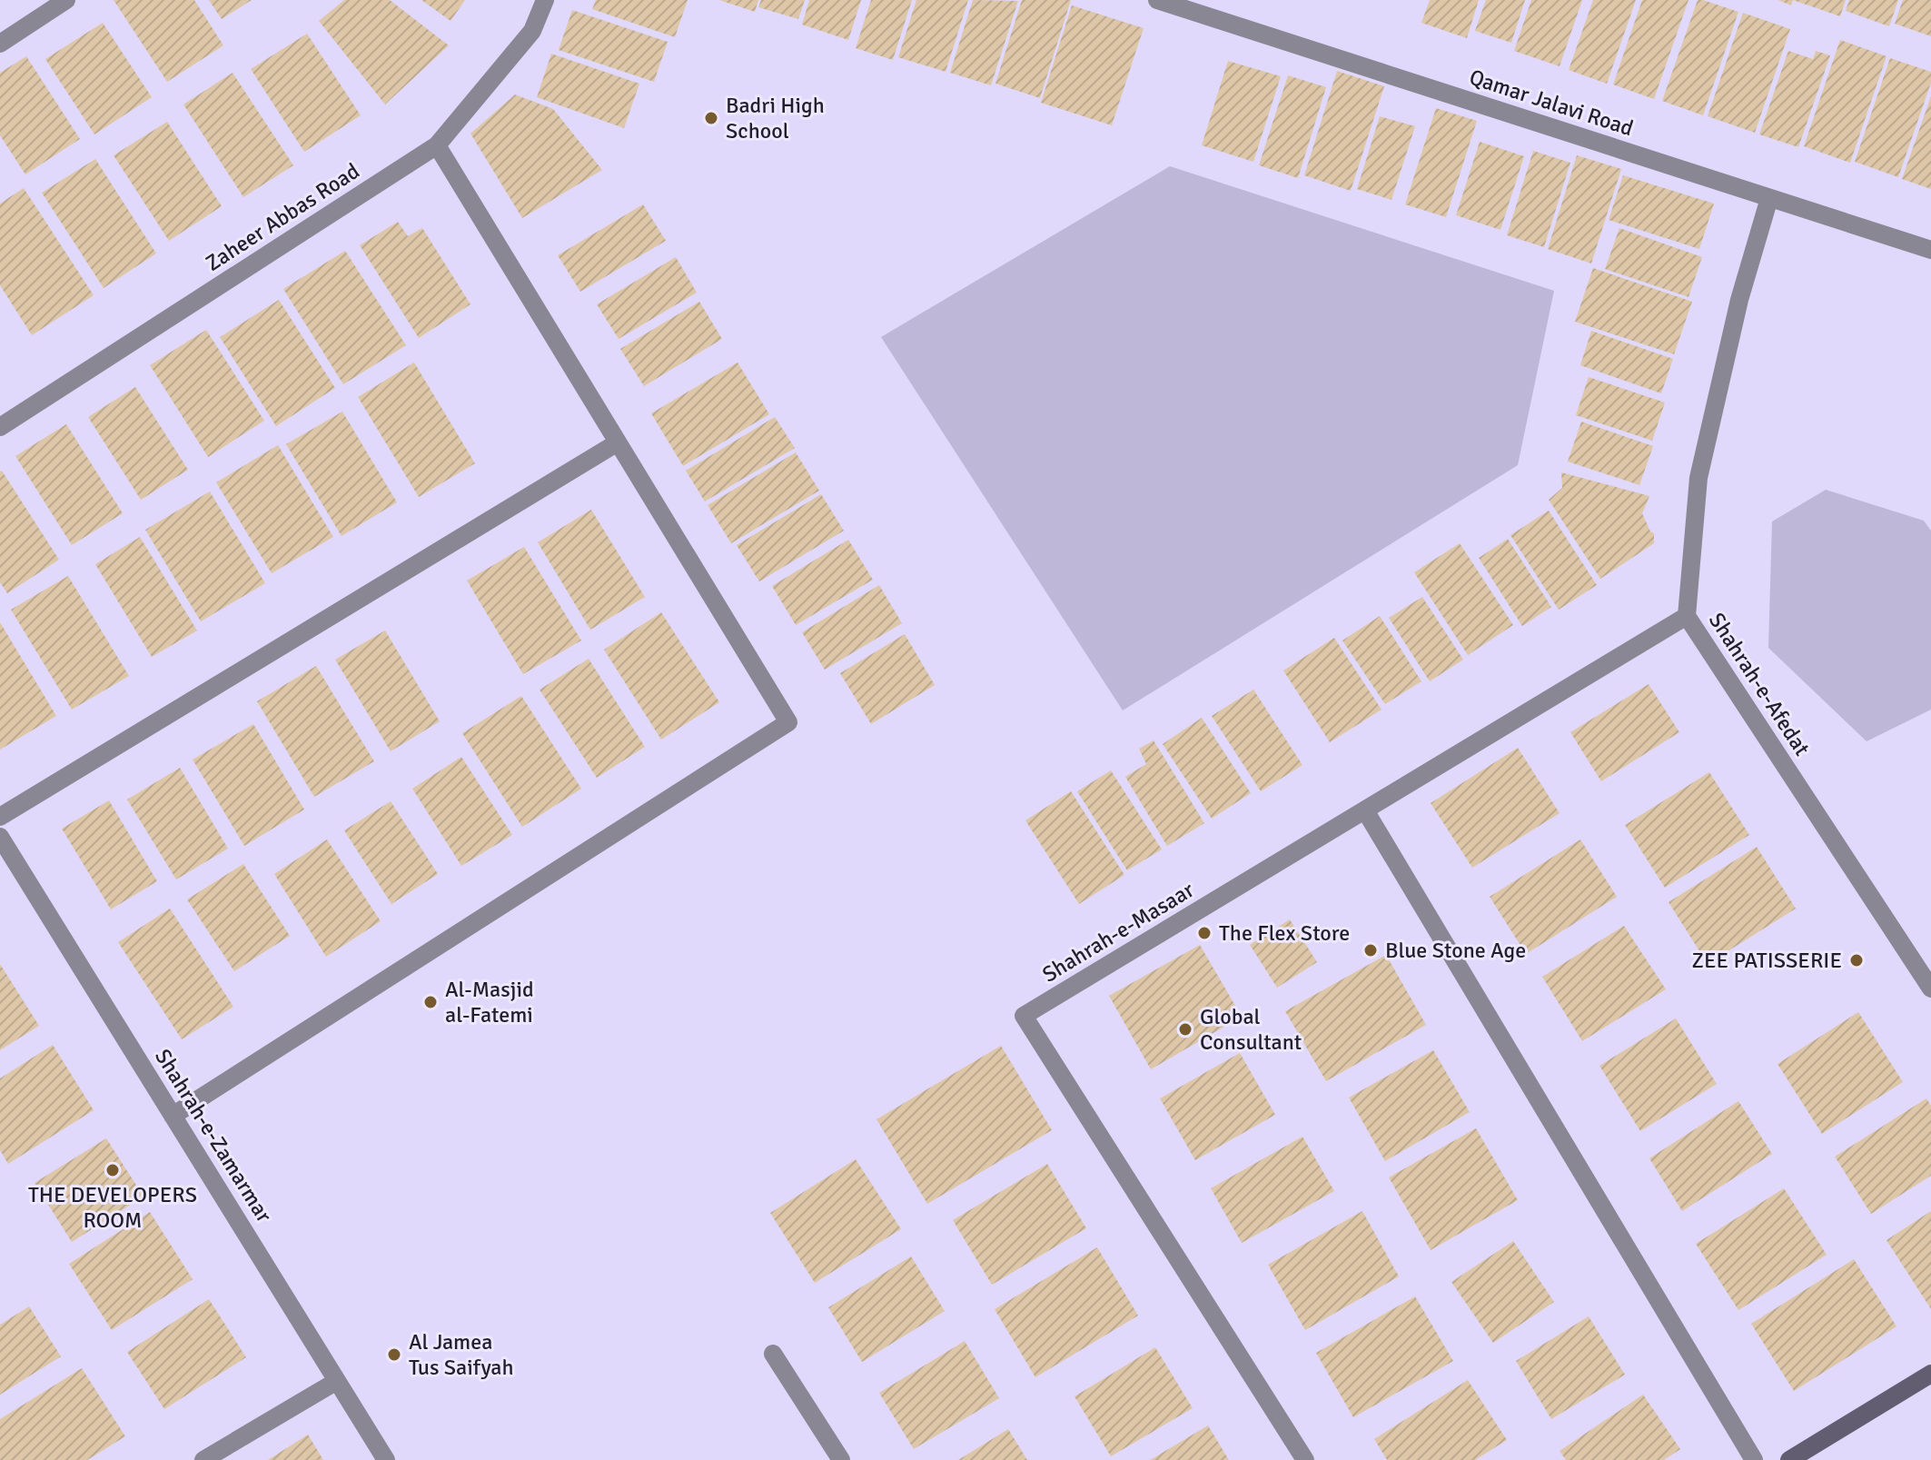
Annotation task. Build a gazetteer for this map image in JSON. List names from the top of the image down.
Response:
{
  "streets": {
    "street": [
      "Qamar Jalavi Road",
      "Zaheer Abbas Road",
      "Shahrah-e-Afedat",
      "Shahrah-e-Masaar",
      "Shahrah-e-Zamarmar"
    ]
  },
  "crossings": [
    ["Qamar Jalavi Road", "Shahrah-e-Afedat"],
    ["Shahrah-e-Afedat", "Shahrah-e-Masaar"]
  ],
  "places": [
    "Badri High School",
    "The Flex Store",
    "Blue Stone Age",
    "ZEE PATISSERIE",
    "Al-Masjid al-Fatemi",
    "Global Consultant",
    "THE DEVELOPERS ROOM",
    "Al Jamea Tus Saifyah"
  ]
}
